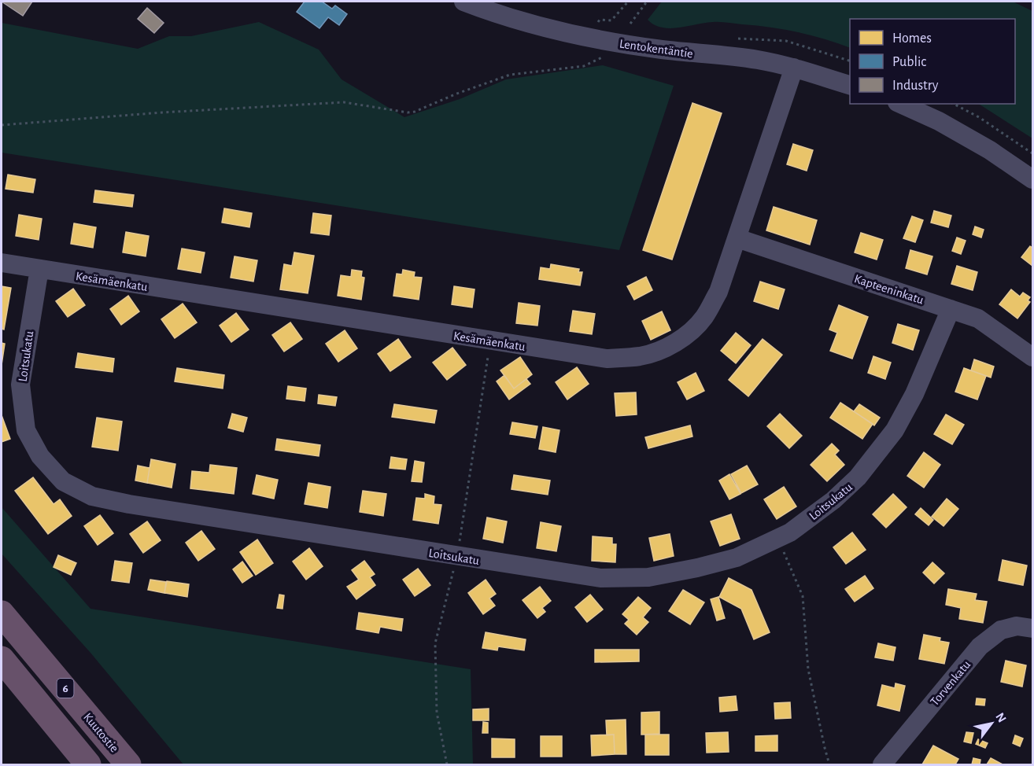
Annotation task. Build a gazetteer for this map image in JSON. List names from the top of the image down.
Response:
{
  "streets": {
    "highway": ["6", "Kuutostie"],
    "street": [
      "Lentokentäntie",
      "Kesämäenkatu",
      "Kapteeninkatu",
      "Loitsukatu",
      "Torvenkatu"
    ]
  },
  "crossings": [
    ["Lentokentäntie", "Kesämäenkatu"],
    ["Kesämäenkatu", "Kapteeninkatu"],
    ["Kesämäenkatu", "Loitsukatu"],
    ["Kapteeninkatu", "Loitsukatu"]
  ],
  "legend": ["Homes", "Public", "Industry"],
  "north": "top right"
}
